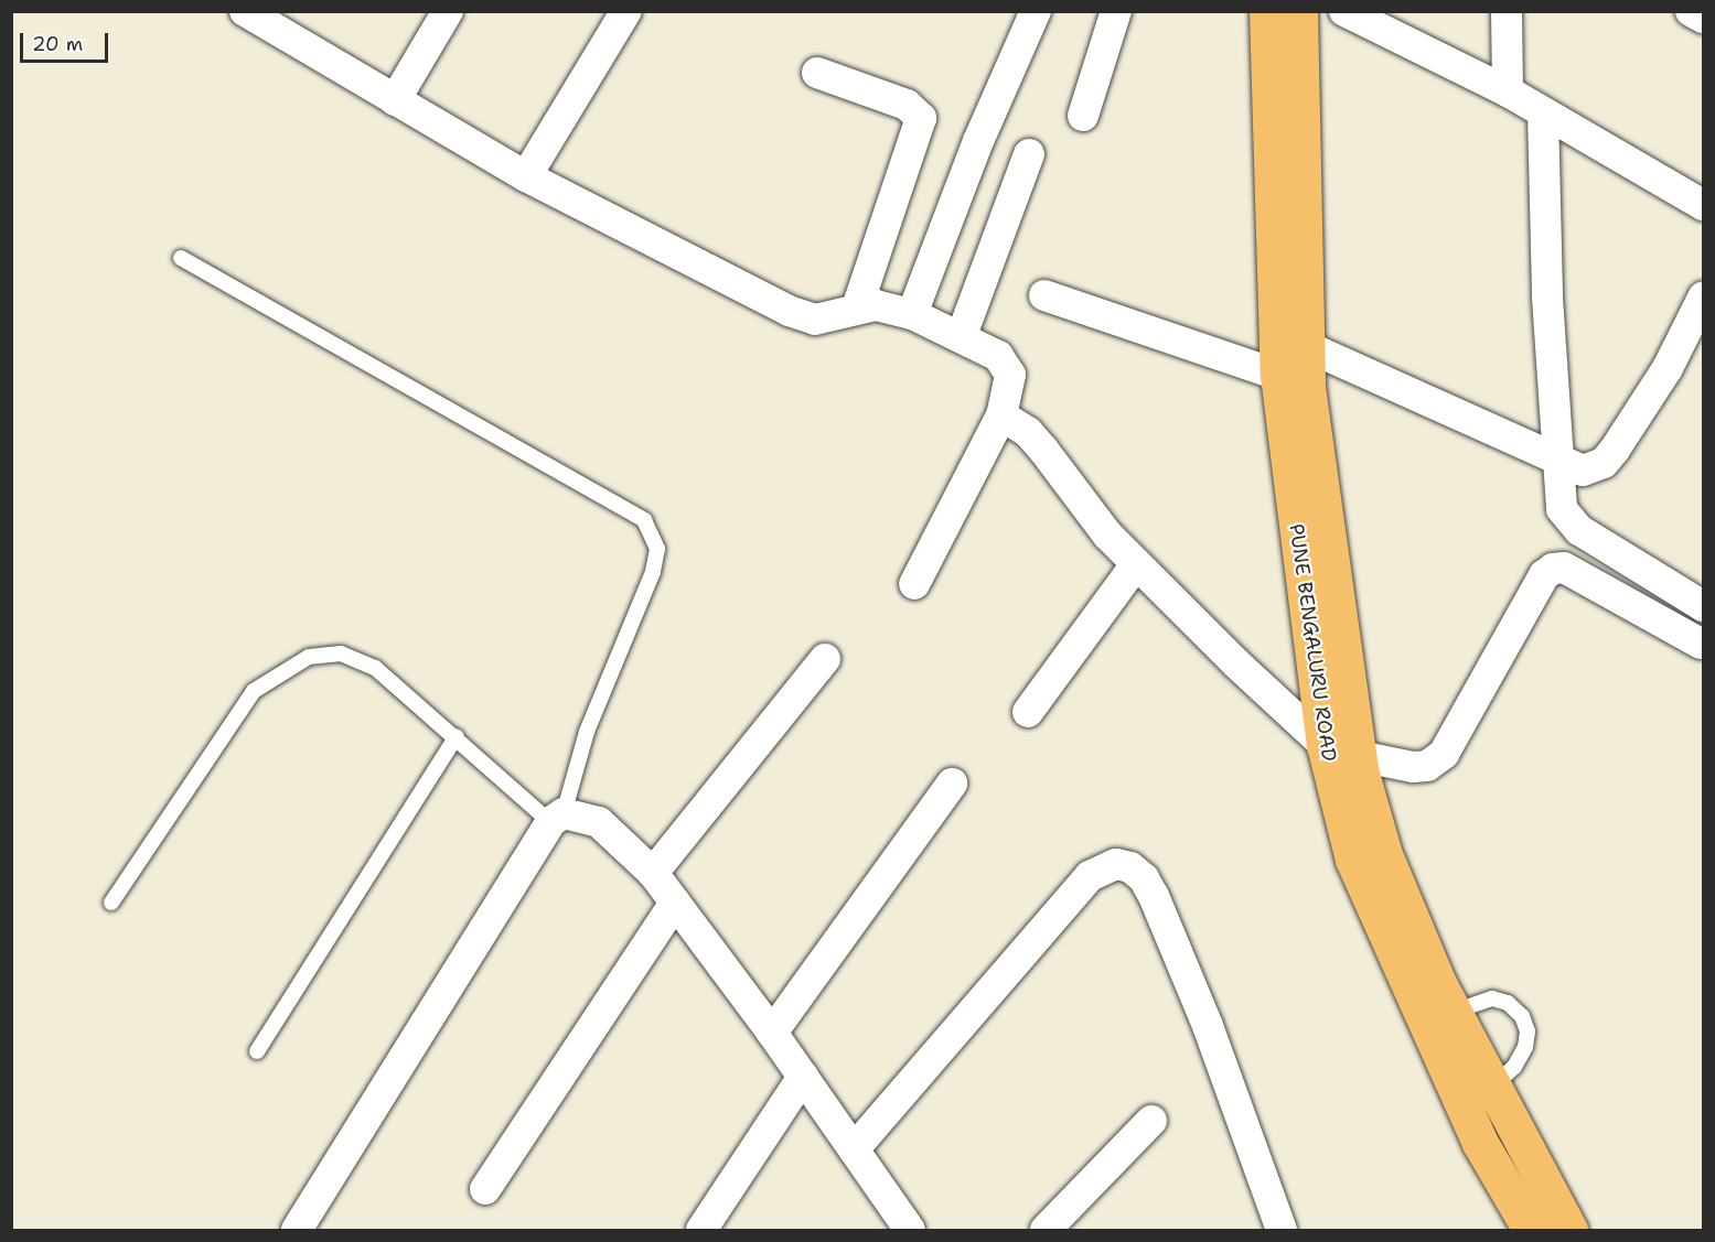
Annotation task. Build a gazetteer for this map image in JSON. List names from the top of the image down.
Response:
{
  "streets": {
    "main road": ["PUNE BENGALURU ROAD"]
  },
  "scale_bar": "20 m"
}
